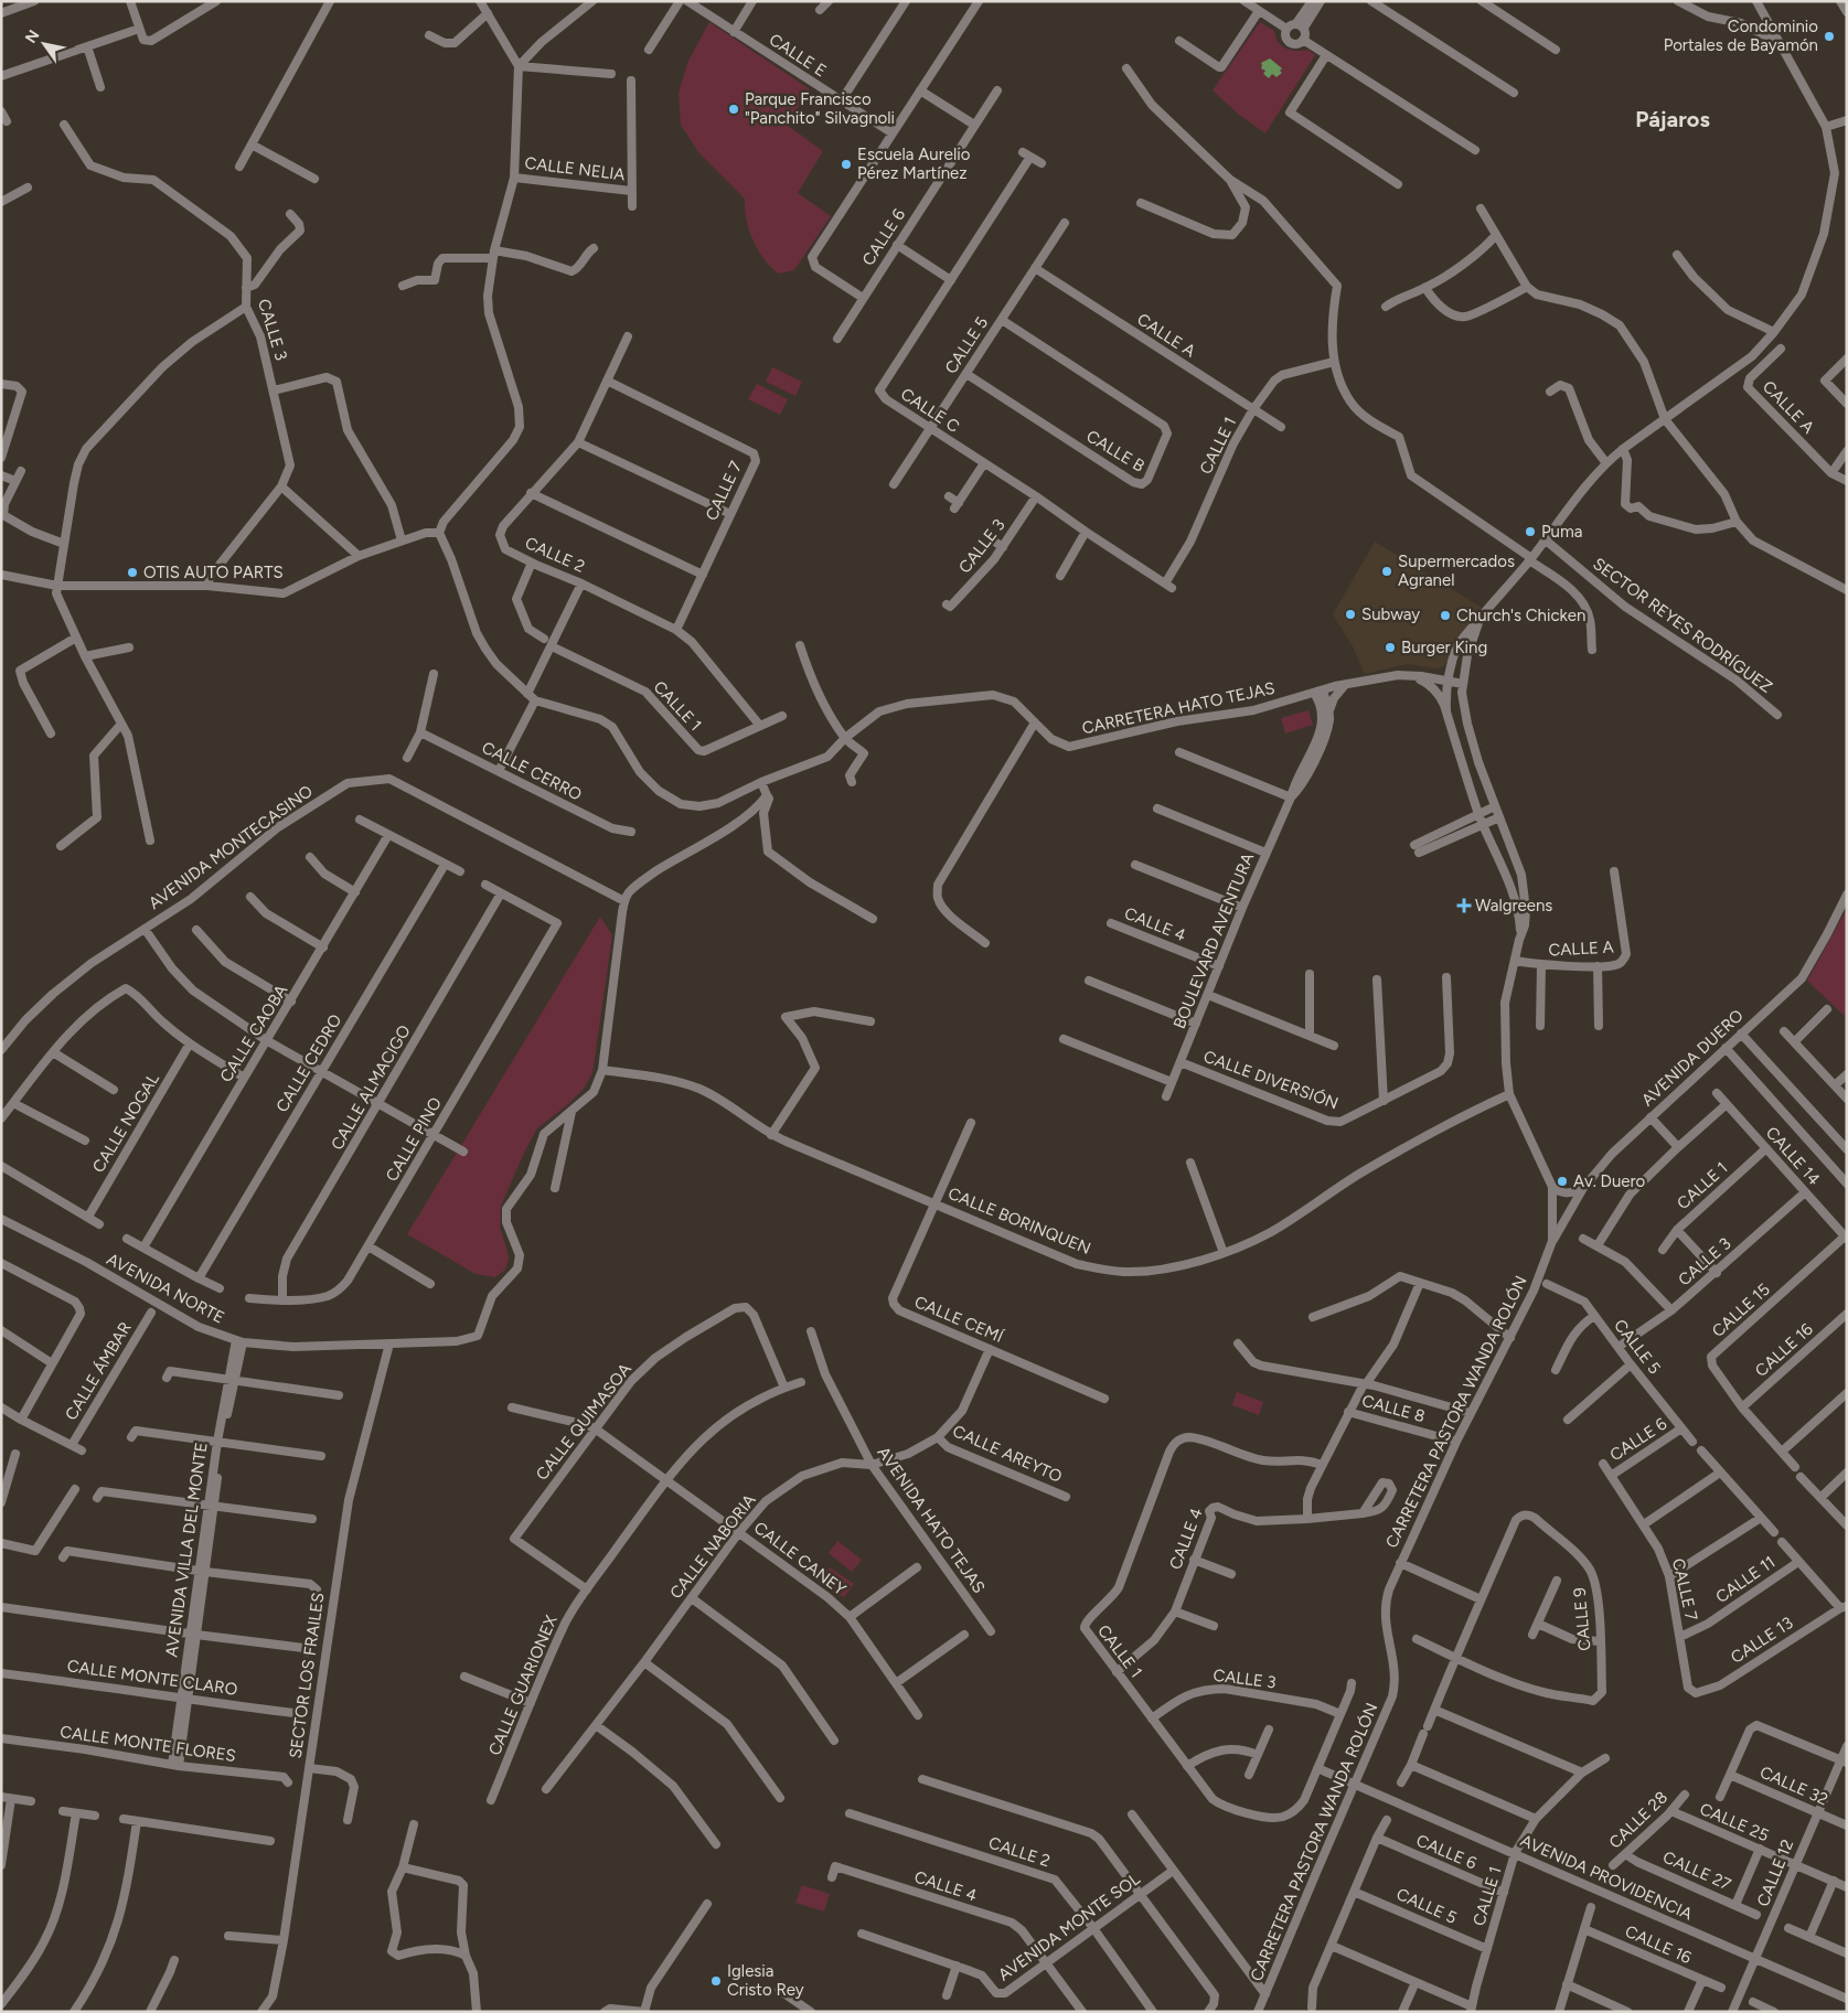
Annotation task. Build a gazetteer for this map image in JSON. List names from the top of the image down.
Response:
{
  "streets": {
    "street": [
      "CALLE E",
      "CALLE NELIA",
      "CALLE 6",
      "CALLE 3",
      "CALLE A",
      "CALLE 5",
      "CALLE C",
      "CALLE 1",
      "CALLE B",
      "CALLE 7",
      "CALLE 2",
      "SECTOR REYES RODRÍGUEZ",
      "CARRETERA HATO TEJAS",
      "CALLE CERRO",
      "AVENIDA MONTECASINO",
      "CALLE 4",
      "BOULEVARD AVENTURA",
      "CALLE CAOBA",
      "AVENIDA DUERO",
      "CALLE CEDRO",
      "CALLE DIVERSIÓN",
      "CALLE ALMACIGO",
      "CALLE NOGAL",
      "CALLE PINO",
      "CALLE 14",
      "CALLE BORINQUEN",
      "AVENIDA NORTE",
      "CALLE 15",
      "CALLE CEMÍ",
      "CALLE 16",
      "CALLE ÁMBAR",
      "CALLE 8",
      "CARRETERA PASTORA WANDA ROLÓN",
      "CALLE QUIMASOA",
      "CALLE AREYTO",
      "AVENIDA HATO TEJAS",
      "CALLE NABORIA",
      "AVENIDA VILLA DEL MONTE",
      "CALLE CANEY",
      "CALLE 11",
      "CALLE 9",
      "CALLE 13",
      "SECTOR LOS FRAILES",
      "CALLE MONTE CLARO",
      "CALLE GUARIONEX",
      "CALLE MONTE FLORES",
      "CALLE 32",
      "CALLE 28",
      "CALLE 25",
      "CALLE 27",
      "CALLE 12",
      "AVENIDA PROVIDENCIA",
      "AVENIDA MONTE SOL"
    ]
  },
  "crossings": [
    ["CALLE 6", "CALLE 5"],
    ["CALLE 6", "CALLE 1"],
    ["CALLE 6", "CALLE 7"],
    ["CALLE 3", "CALLE 5"],
    ["CALLE 3", "CALLE C"],
    ["CALLE 3", "CALLE 1"],
    ["CALLE 3", "CALLE 14"],
    ["CALLE A", "CALLE 5"],
    ["CALLE A", "CALLE 1"],
    ["CALLE A", "CARRETERA PASTORA WANDA ROLÓN"],
    ["CALLE 5", "CALLE C"],
    ["CALLE 5", "CALLE 1"],
    ["CALLE 5", "CALLE B"],
    ["CALLE C", "CALLE 1"],
    ["CALLE 1", "CALLE 2"],
    ["CALLE 1", "CALLE 4"],
    ["CALLE 1", "CALLE 14"],
    ["CALLE 1", "CALLE 8"],
    ["CALLE 1", "AVENIDA PROVIDENCIA"],
    ["CALLE 7", "CALLE 2"],
    ["CALLE 7", "CALLE 11"],
    ["CALLE 7", "CALLE 13"],
    ["CALLE 2", "AVENIDA MONTE SOL"],
    ["SECTOR REYES RODRÍGUEZ", "CARRETERA PASTORA WANDA ROLÓN"],
    ["CARRETERA HATO TEJAS", "BOULEVARD AVENTURA"],
    ["CARRETERA HATO TEJAS", "CARRETERA PASTORA WANDA ROLÓN"],
    ["CALLE 4", "BOULEVARD AVENTURA"],
    ["CALLE 4", "AVENIDA MONTE SOL"],
    ["BOULEVARD AVENTURA", "CALLE DIVERSIÓN"],
    ["AVENIDA DUERO", "CARRETERA PASTORA WANDA ROLÓN"],
    ["CALLE ALMACIGO", "CALLE PINO"],
    ["CALLE 14", "CALLE 15"],
    ["CALLE BORINQUEN", "CALLE CEMÍ"],
    ["CALLE BORINQUEN", "CARRETERA PASTORA WANDA ROLÓN"],
    ["AVENIDA NORTE", "AVENIDA VILLA DEL MONTE"],
    ["AVENIDA NORTE", "SECTOR LOS FRAILES"],
    ["CALLE 15", "CALLE 16"],
    ["CALLE CEMÍ", "CALLE NABORIA"],
    ["CALLE 8", "CARRETERA PASTORA WANDA ROLÓN"],
    ["CARRETERA PASTORA WANDA ROLÓN", "AVENIDA PROVIDENCIA"],
    ["CALLE QUIMASOA", "CALLE CANEY"],
    ["CALLE QUIMASOA", "CALLE GUARIONEX"],
    ["CALLE AREYTO", "CALLE NABORIA"],
    ["AVENIDA HATO TEJAS", "CALLE NABORIA"],
    ["CALLE NABORIA", "CALLE CANEY"],
    ["AVENIDA VILLA DEL MONTE", "CALLE MONTE CLARO"],
    ["AVENIDA VILLA DEL MONTE", "CALLE MONTE FLORES"],
    ["CALLE CANEY", "CALLE GUARIONEX"],
    ["CALLE 32", "CALLE 12"],
    ["CALLE 28", "CALLE 25"],
    ["CALLE 28", "CALLE 27"],
    ["CALLE 25", "CALLE 12"],
    ["CALLE 12", "AVENIDA PROVIDENCIA"]
  ],
  "districts": ["Pájaros"],
  "places": {
    "other": [
      "Condominio Portales de Bayamón",
      "Parque Francisco \"Panchito\" Silvagnoli",
      "Escuela Aurelio Pérez Martínez",
      "Puma",
      "Supermercados Agranel",
      "OTIS AUTO PARTS",
      "Subway",
      "Church's Chicken",
      "Burger King",
      "Av. Duero",
      "Iglesia Cristo Rey"
    ],
    "health": ["Walgreens"]
  },
  "north": "top left"
}
